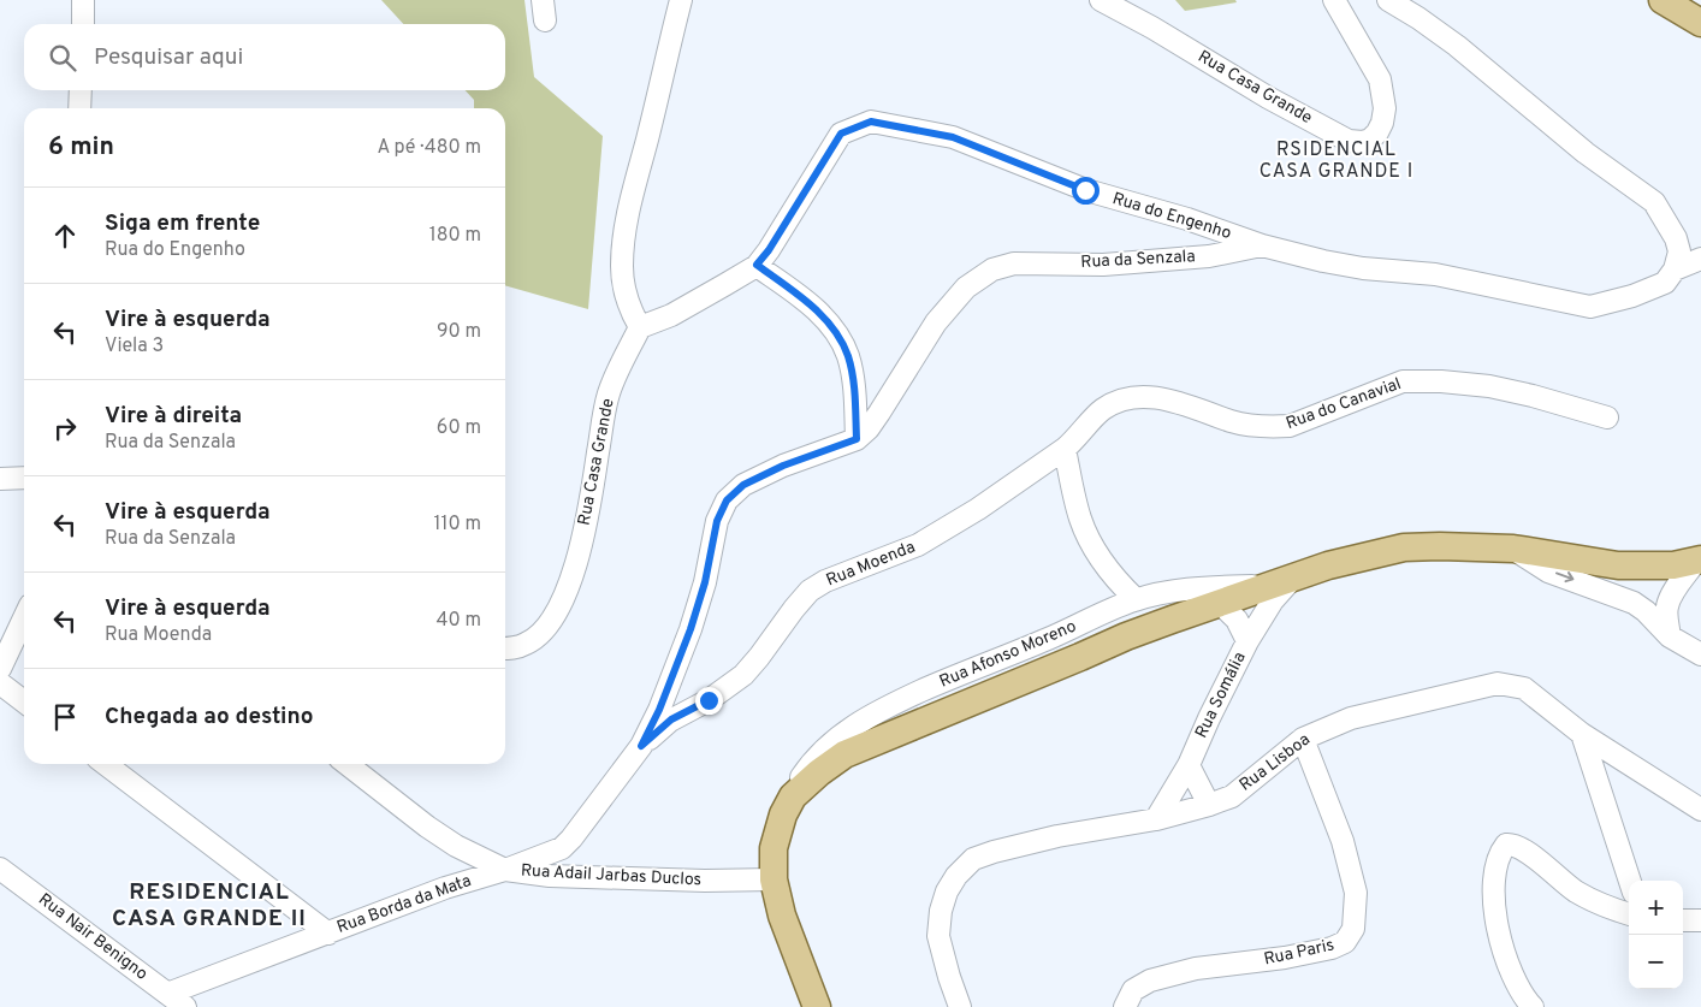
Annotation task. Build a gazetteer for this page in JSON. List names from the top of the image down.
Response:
{
  "streets": {
    "main road": ["Rua Afonso Moreno"],
    "street": [
      "Rua Casa Grande",
      "Rua do Engenho",
      "Rua da Senzala",
      "Rua do Canavial",
      "Rua Moenda",
      "Rua Somália",
      "Rua Lisboa",
      "Rua Adail Jarbas Duclos",
      "Rua Borda da Mata",
      "Rua Nair Benigno",
      "Rua Paris"
    ]
  },
  "crossings": [
    ["Rua Casa Grande", "Rua do Engenho"],
    ["Rua do Engenho", "Rua da Senzala"],
    ["Rua da Senzala", "Rua Moenda"],
    ["Rua da Senzala", "Rua Adail Jarbas Duclos"],
    ["Rua da Senzala", "Rua Borda da Mata"],
    ["Rua do Canavial", "Rua Moenda"],
    ["Rua Afonso Moreno", "Rua Somália"],
    ["Rua Afonso Moreno", "Rua Adail Jarbas Duclos"],
    ["Rua Somália", "Rua Lisboa"],
    ["Rua Lisboa", "Rua Paris"],
    ["Rua Adail Jarbas Duclos", "Rua Borda da Mata"],
    ["Rua Borda da Mata", "Rua Nair Benigno"]
  ],
  "districts": ["RSIDENCIAL CASA GRANDE I", "RESIDENCIAL CASA GRANDE II"],
  "page": {
    "search": "Pesquisar aqui",
    "heading": ["6 min", "A pé · 480 m"],
    "list": [
      ["Siga em frente", "Rua do Engenho", "180 m"],
      ["Vire à esquerda", "Viela 3", "90 m"],
      ["Vire à direita", "Rua da Senzala", "60 m"],
      ["Vire à esquerda", "Rua da Senzala", "110 m"],
      ["Vire à esquerda", "Rua Moenda", "40 m"],
      "Chegada ao destino"
    ],
    "map_buttons": ["+", "−"]
  }
}
